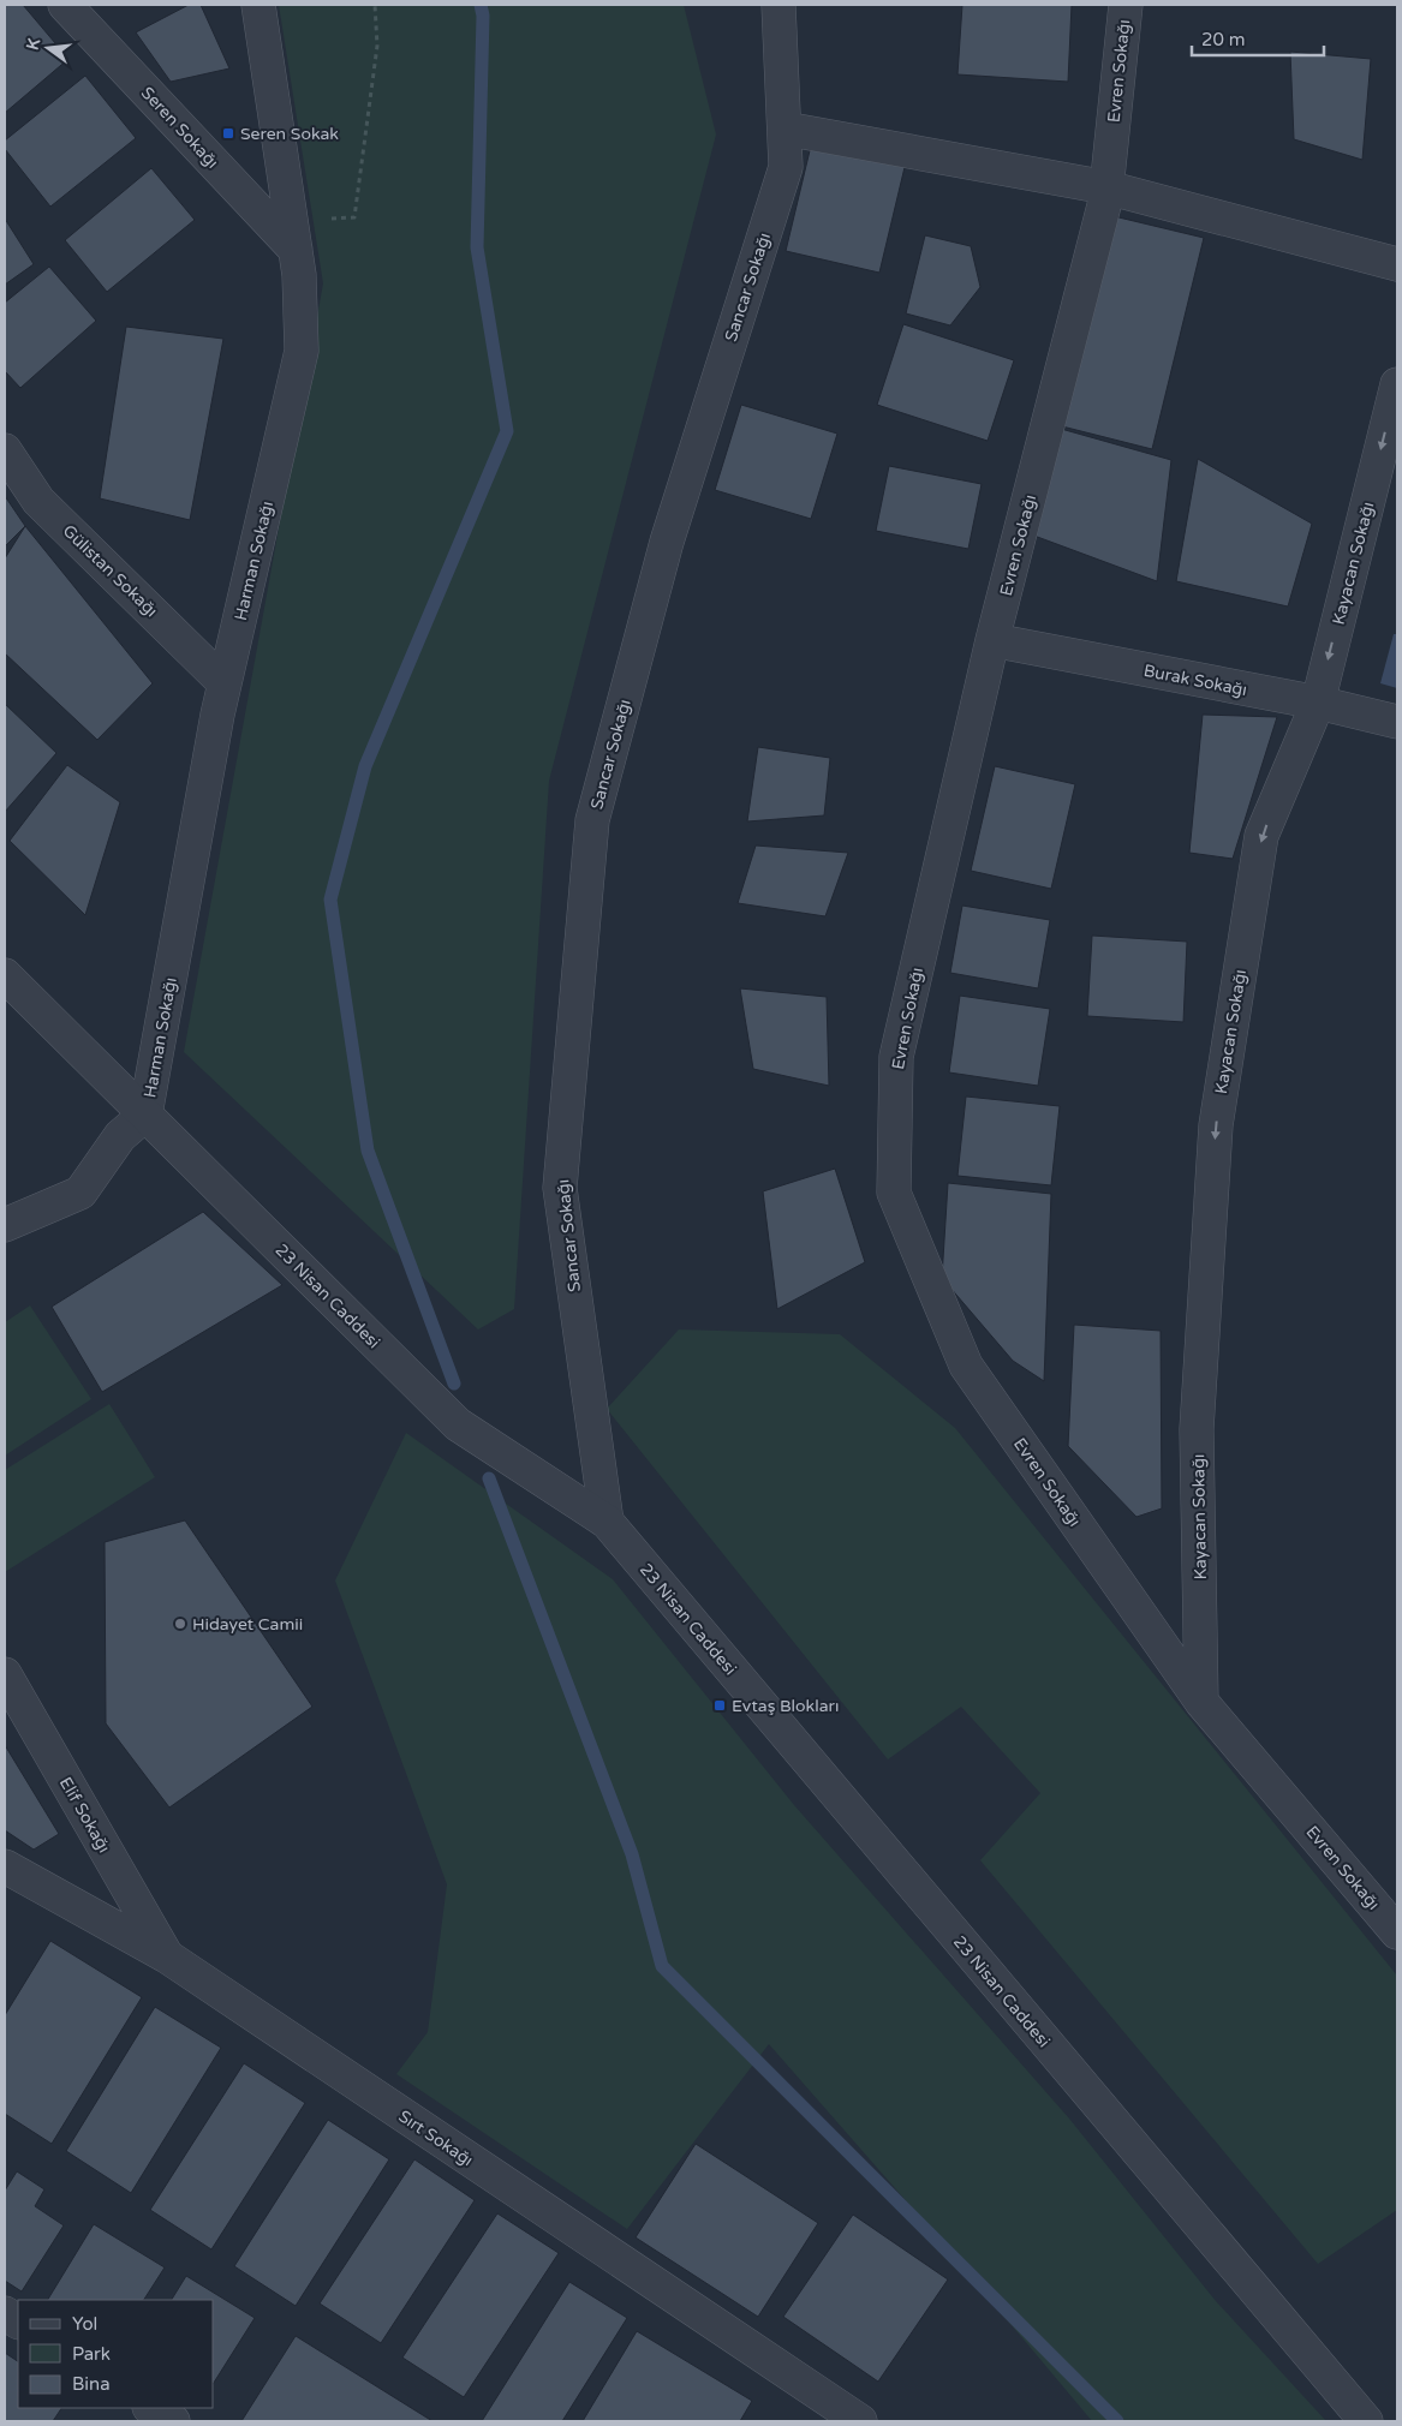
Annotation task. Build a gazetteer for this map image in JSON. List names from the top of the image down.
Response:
{
  "streets": {
    "street": [
      "Evren Sokağı",
      "Seren Sokağı",
      "Sancar Sokağı",
      "Harman Sokağı",
      "Kayacan Sokağı",
      "Gülistan Sokağı",
      "Burak Sokağı",
      "23 Nisan Caddesi",
      "Elif Sokağı",
      "Sırt Sokağı"
    ]
  },
  "crossings": [
    ["Evren Sokağı", "Kayacan Sokağı"],
    ["Evren Sokağı", "Burak Sokağı"],
    ["Seren Sokağı", "Harman Sokağı"],
    ["Sancar Sokağı", "23 Nisan Caddesi"],
    ["Harman Sokağı", "Gülistan Sokağı"],
    ["Harman Sokağı", "23 Nisan Caddesi"],
    ["Kayacan Sokağı", "Burak Sokağı"],
    ["Elif Sokağı", "Sırt Sokağı"]
  ],
  "one_way": ["Kayacan Sokağı"],
  "places": {
    "transit": ["Seren Sokak", "Evtaş Blokları"],
    "other": ["Hidayet Camii"]
  },
  "legend": ["Yol", "Park", "Bina"],
  "scale_bar": "20 m",
  "north": "left"
}
